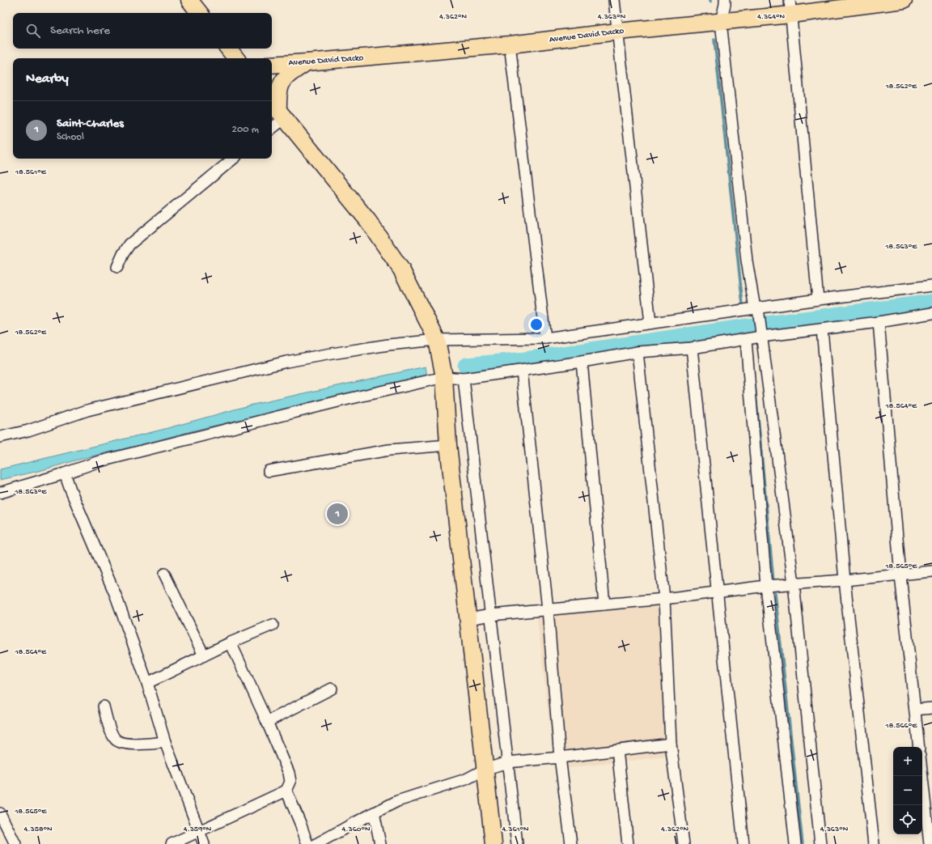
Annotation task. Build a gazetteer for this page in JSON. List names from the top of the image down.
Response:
{
  "streets": {
    "main road": ["Avenue David Dacko"]
  },
  "page": {
    "search": "Search here",
    "heading": "Nearby",
    "list": [
      {
        "mark": "1",
        "name": "Saint-Charles",
        "note": "School",
        "value": "200 m"
      }
    ],
    "pins": "1",
    "map_buttons": ["+", "−"]
  },
  "coordinates": [
    "4.362°N",
    "4.363°N",
    "4.364°N",
    "18.562°E",
    "18.561°E",
    "18.563°E",
    "18.564°E",
    "18.565°E",
    "18.566°E",
    "4.358°N",
    "4.359°N",
    "4.360°N",
    "4.361°N"
  ]
}
